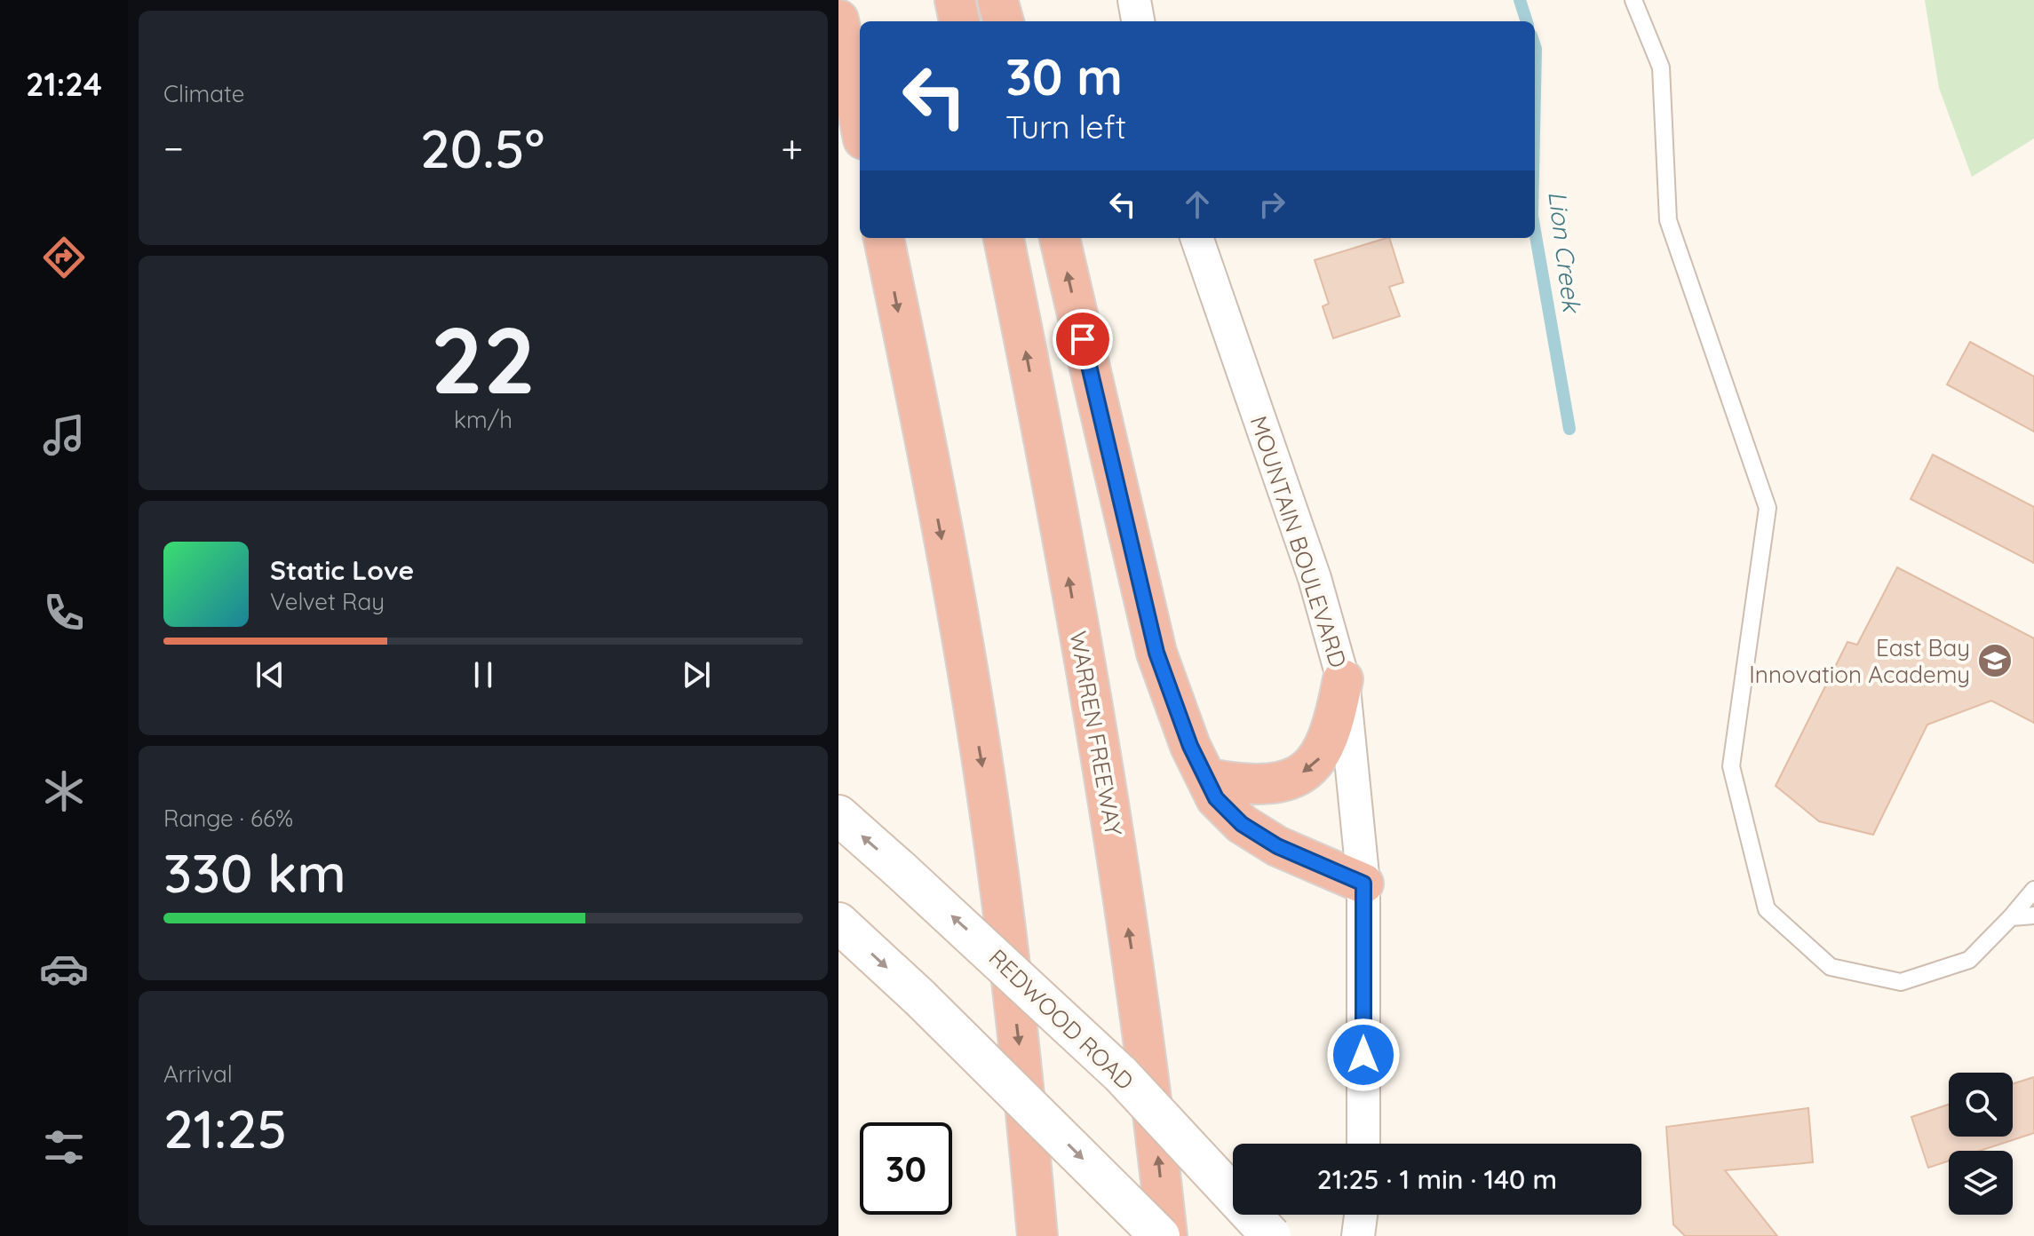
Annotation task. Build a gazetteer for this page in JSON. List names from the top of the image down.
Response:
{
  "streets": {
    "highway": ["WARREN FREEWAY"],
    "main road": ["REDWOOD ROAD"],
    "street": ["MOUNTAIN BOULEVARD"]
  },
  "water": ["Lion Creek"],
  "places": {
    "school or university": ["East Bay Innovation Academy"]
  },
  "page": {
    "tabs": "21:24",
    "tile": [
      "Climate",
      ["22", "km/h"],
      ["Range · 66%", "330 km"],
      ["Arrival", "21:25"]
    ],
    "turn": ["30 m", "Turn left"],
    "heat": ["−", "20.5°", "+"],
    "song": ["Static Love", "Velvet Ray"],
    "limit": "30",
    "trip": "21:25 · 1 min · 140 m"
  }
}
